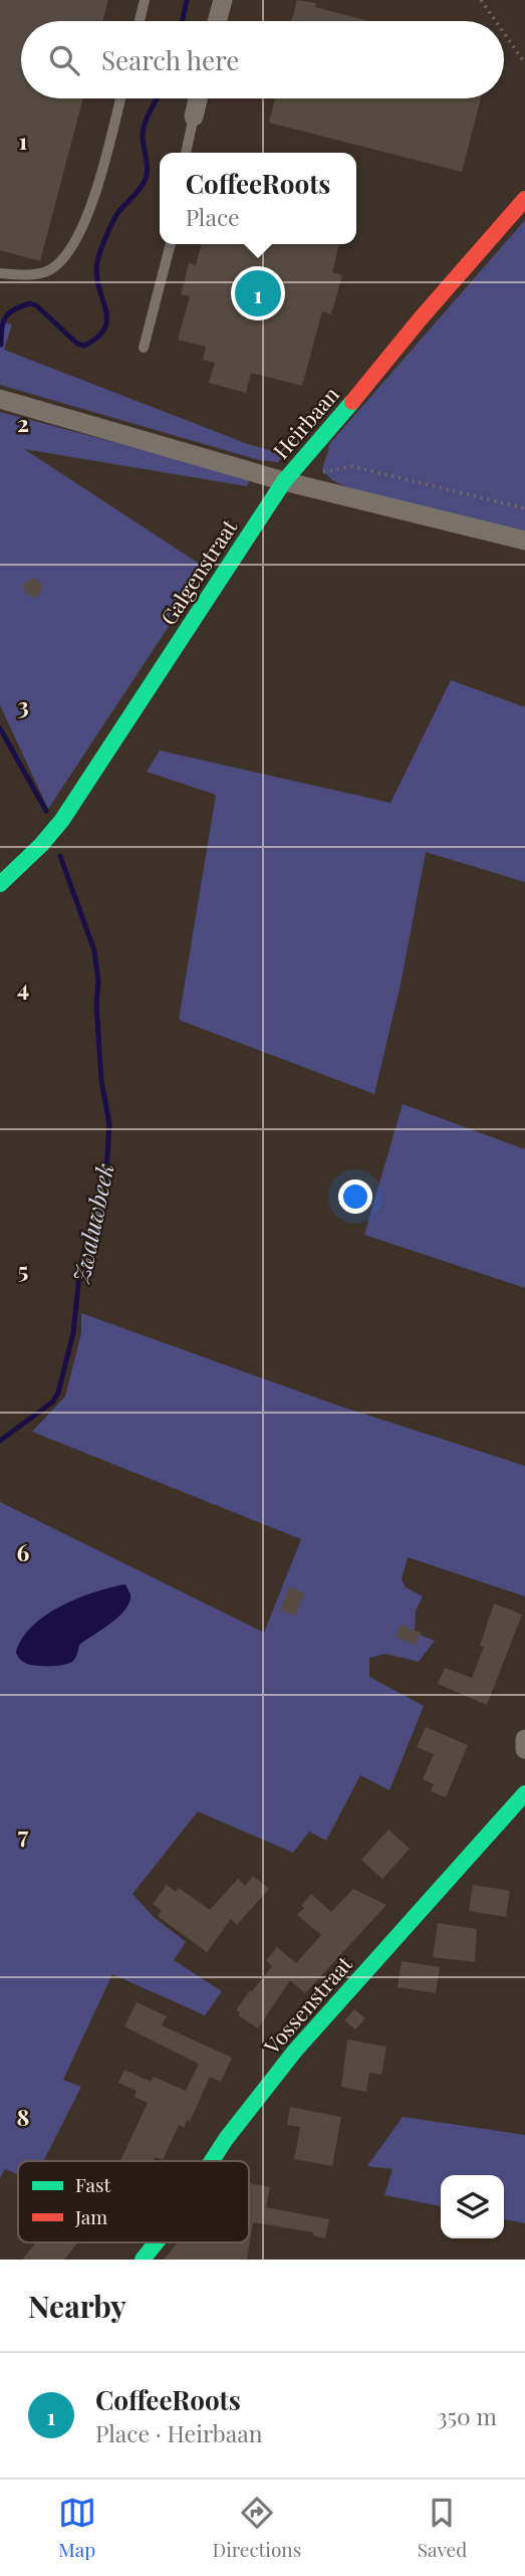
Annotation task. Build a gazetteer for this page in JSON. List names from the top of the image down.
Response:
{
  "streets": {
    "street": ["Heirbaan", "Galgenstraat", "Vossenstraat"]
  },
  "crossings": [
    ["Heirbaan", "Galgenstraat"]
  ],
  "water": ["Zwaluwbeek"],
  "legend": ["Fast", "Jam"],
  "page": {
    "search": "Search here",
    "popup": ["CoffeeRoots", "Place"],
    "pins": "1",
    "heading": "Nearby",
    "list": [
      {
        "mark": "1",
        "name": "CoffeeRoots",
        "note": "Place · Heirbaan",
        "value": "350 m"
      }
    ],
    "nav": ["Map", "Directions", "Saved"]
  },
  "grid": {
    "rows": [
      "1",
      "2",
      "3",
      "4",
      "5",
      "6",
      "7",
      "8"
    ]
  }
}
